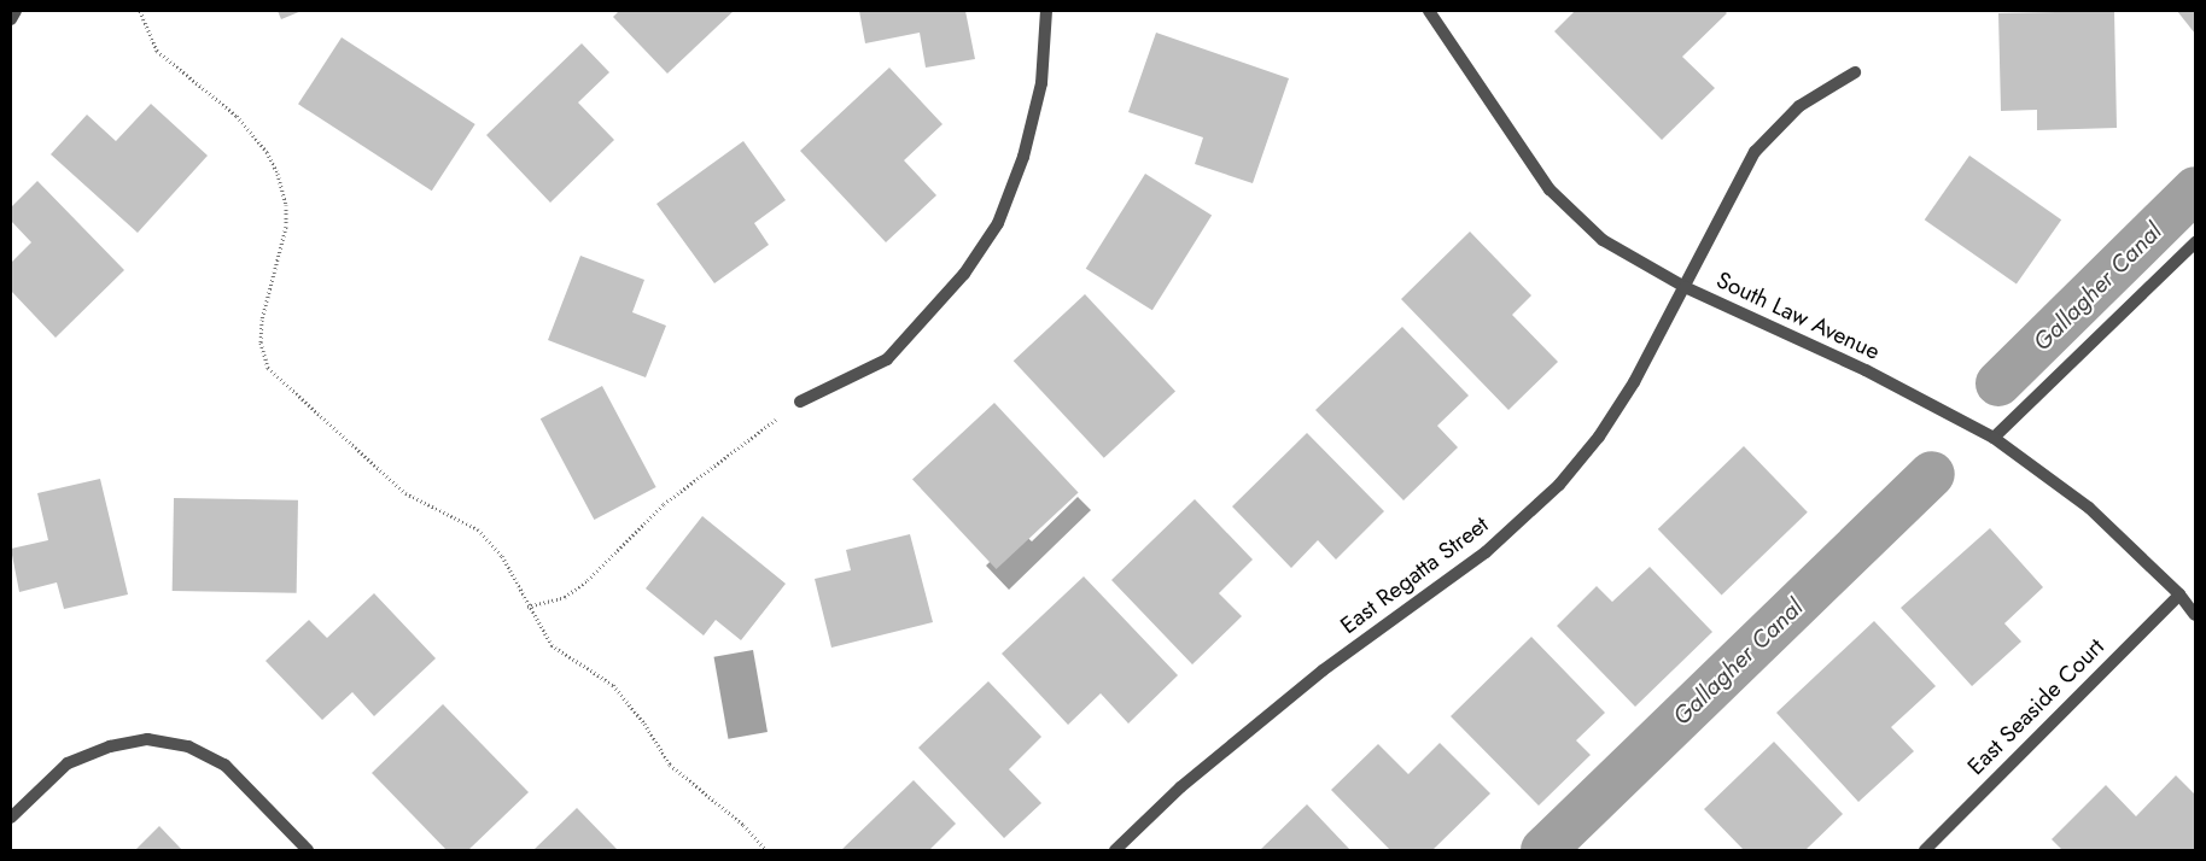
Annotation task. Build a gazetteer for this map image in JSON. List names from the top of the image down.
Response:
{
  "streets": {
    "street": ["South Law Avenue", "East Regatta Street", "East Seaside Court"]
  },
  "crossings": [
    ["South Law Avenue", "East Regatta Street"],
    ["South Law Avenue", "East Seaside Court"]
  ],
  "water": ["Gallagher Canal"]
}
